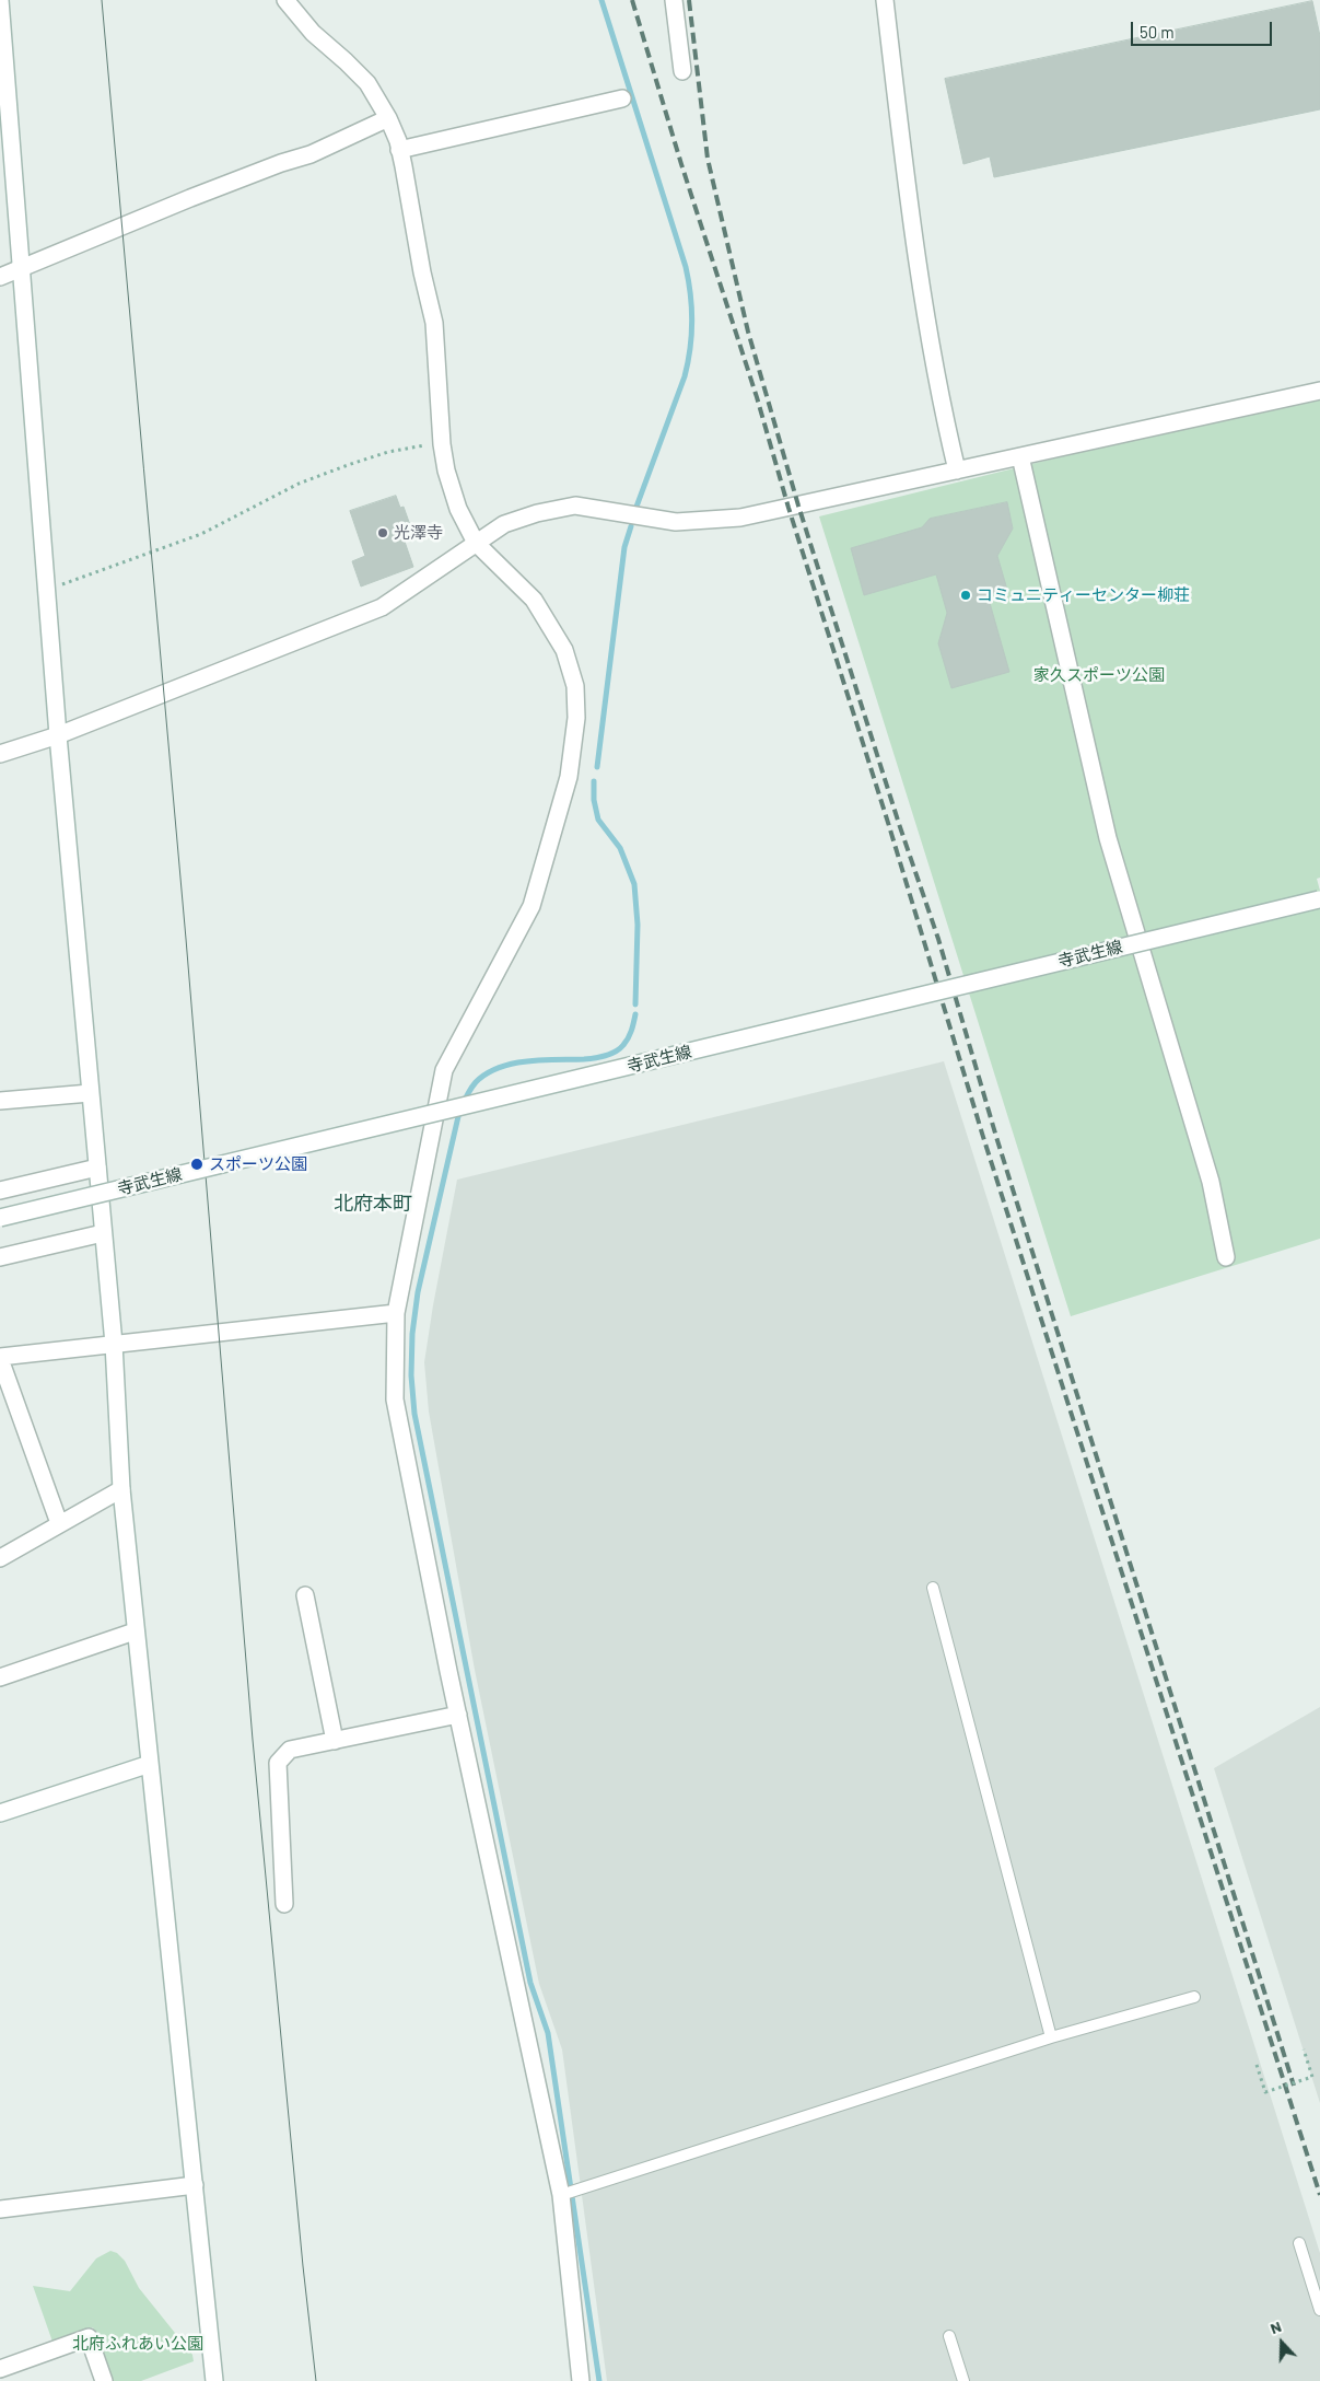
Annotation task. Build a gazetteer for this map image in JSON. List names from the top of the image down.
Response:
{
  "streets": {
    "street": ["寺武生線"]
  },
  "districts": ["北府本町"],
  "parks": ["家久スポーツ公園", "北府ふれあい公園"],
  "places": ["光澤寺", "コミュニティーセンター柳荘", "スポーツ公園"],
  "scale_bar": "50 m",
  "north": "top"
}
